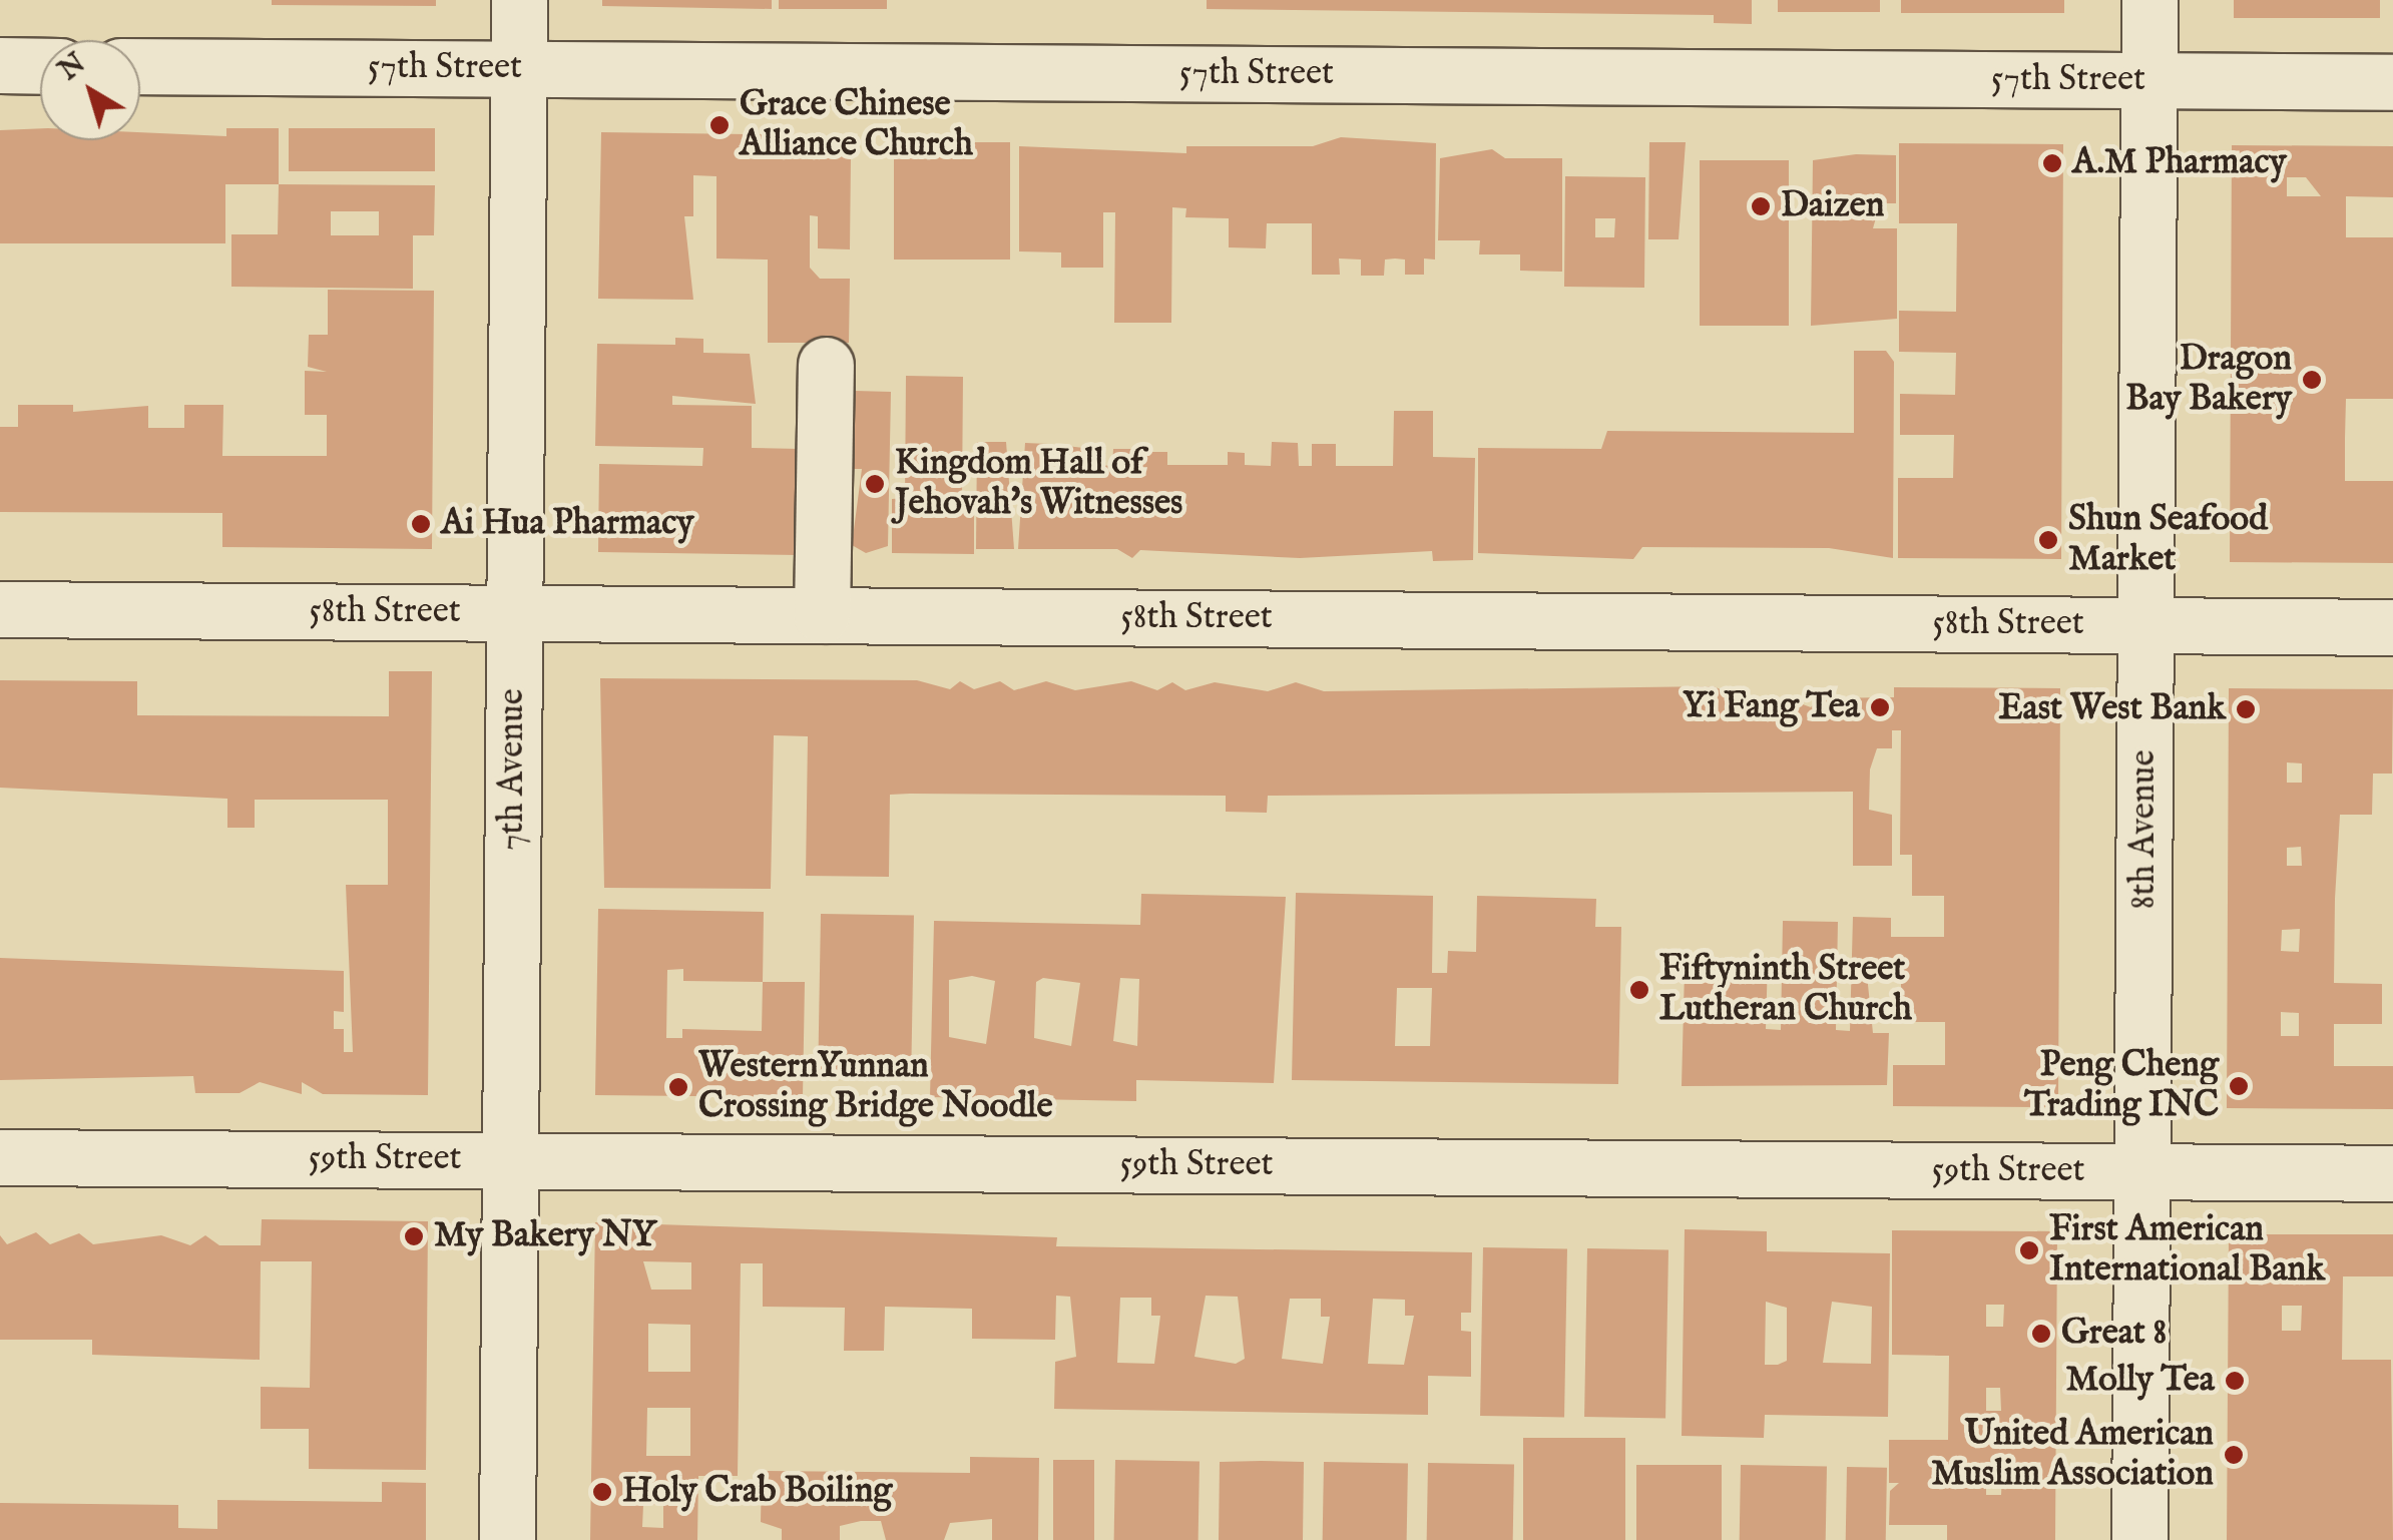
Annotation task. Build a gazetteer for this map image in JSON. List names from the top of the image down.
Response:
{
  "streets": {
    "street": [
      "57th Street",
      "58th Street",
      "7th Avenue",
      "8th Avenue",
      "59th Street"
    ]
  },
  "crossings": [
    ["57th Street", "7th Avenue"],
    ["57th Street", "8th Avenue"],
    ["58th Street", "7th Avenue"],
    ["58th Street", "8th Avenue"],
    ["7th Avenue", "59th Street"],
    ["8th Avenue", "59th Street"]
  ],
  "places": [
    "Grace Chinese Alliance Church",
    "A.M Pharmacy",
    "Daizen",
    "Dragon Bay Bakery",
    "Kingdom Hall of Jehovah's Witnesses",
    "Ai Hua Pharmacy",
    "Shun Seafood Market",
    "Yi Fang Tea",
    "East West Bank",
    "Fiftyninth Street Lutheran Church",
    "Peng Cheng Trading INC",
    "WesternYunnan Crossing Bridge Noodle",
    "My Bakery NY",
    "First American International Bank",
    "Great 8",
    "Molly Tea",
    "United American Muslim Association",
    "Holy Crab Boiling"
  ],
  "north": "top left"
}
